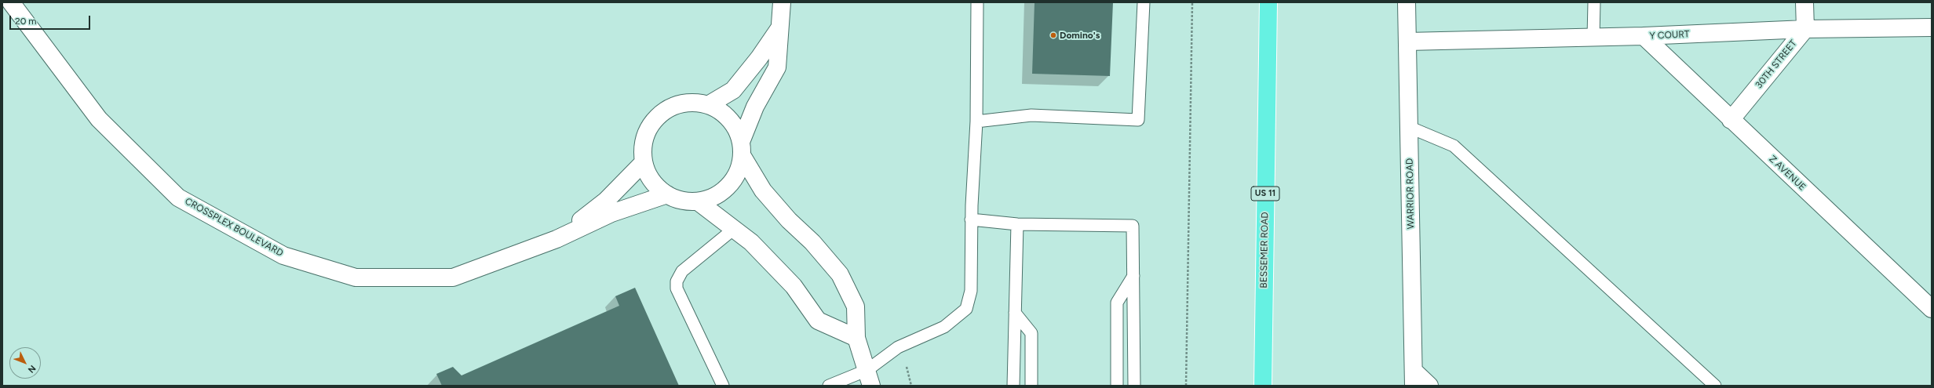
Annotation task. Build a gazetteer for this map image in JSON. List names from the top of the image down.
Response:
{
  "streets": {
    "main road": ["US 11", "BESSEMER ROAD"],
    "street": [
      "Y COURT",
      "30TH STREET",
      "Z AVENUE",
      "WARRIOR ROAD",
      "CROSSPLEX BOULEVARD"
    ]
  },
  "crossings": [
    ["Y COURT", "30TH STREET"],
    ["Y COURT", "Z AVENUE"],
    ["Y COURT", "WARRIOR ROAD"],
    ["30TH STREET", "Z AVENUE"]
  ],
  "places": ["Domino's"],
  "scale_bar": "20 m",
  "north": "bottom right"
}
